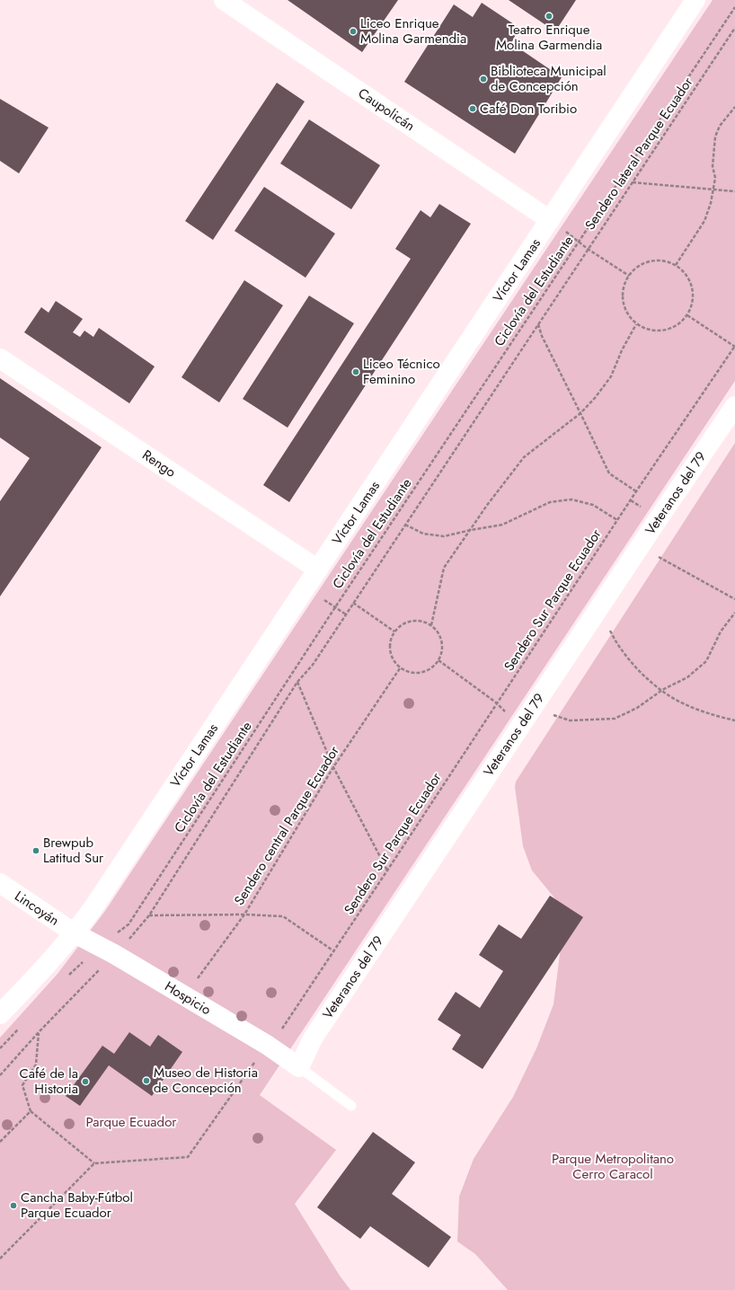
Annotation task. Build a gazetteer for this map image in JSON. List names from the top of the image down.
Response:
{
  "streets": {
    "main road": [
      "Caupolicán",
      "Víctor Lamas",
      "Rengo",
      "Veteranos del 79",
      "Lincoyán",
      "Hospicio"
    ],
    "path": [
      "Sendero lateral Parque Ecuador",
      "Ciclovía del Estudiante",
      "Sendero Sur Parque Ecuador",
      "Sendero central Parque Ecuador"
    ]
  },
  "crossings": [
    ["Caupolicán", "Víctor Lamas"],
    ["Sendero lateral Parque Ecuador", "Ciclovía del Estudiante"],
    ["Sendero lateral Parque Ecuador", "Sendero central Parque Ecuador"],
    ["Sendero lateral Parque Ecuador", "Hospicio"],
    ["Víctor Lamas", "Rengo"],
    ["Víctor Lamas", "Lincoyán"],
    ["Víctor Lamas", "Hospicio"],
    ["Ciclovía del Estudiante", "Hospicio"],
    ["Veteranos del 79", "Hospicio"],
    ["Sendero Sur Parque Ecuador", "Hospicio"],
    ["Lincoyán", "Hospicio"]
  ],
  "parks": ["Parque Ecuador", "Parque Metropolitano Cerro Caracol"],
  "places": [
    "Teatro Enrique Molina Garmendia",
    "Liceo Enrique Molina Garmendia",
    "Biblioteca Municipal de Concepción",
    "Café Don Toribio",
    "Liceo Técnico Feminino",
    "Brewpub Latitud Sur",
    "Museo de Historia de Concepción",
    "Café de la Historia",
    "Cancha Baby-Fútbol Parque Ecuador"
  ]
}
